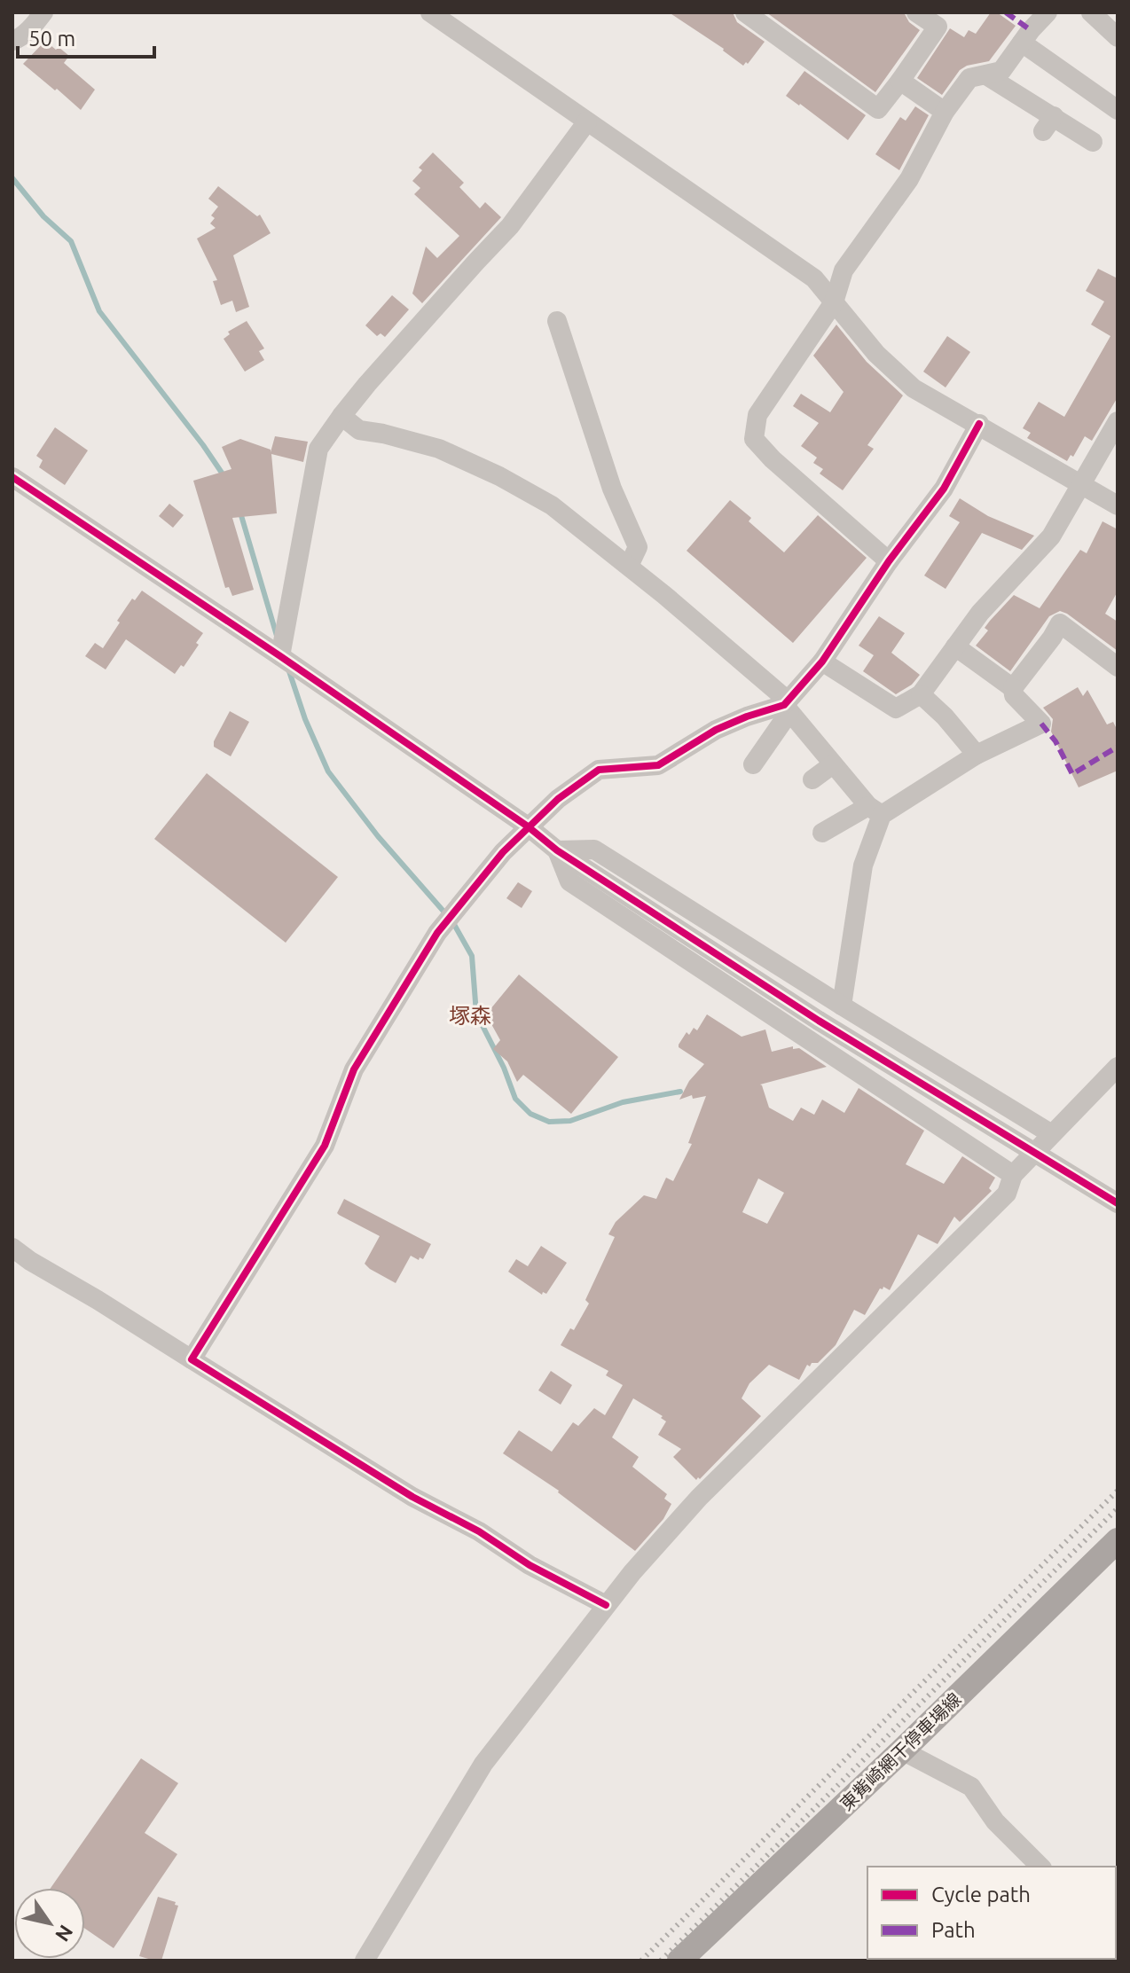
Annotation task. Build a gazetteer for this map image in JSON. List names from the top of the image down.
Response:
{
  "streets": {
    "main road": ["東觜崎網干停車場線"]
  },
  "districts": ["塚森"],
  "legend": ["Cycle path", "Path"],
  "scale_bar": "50 m",
  "north": "bottom right"
}
